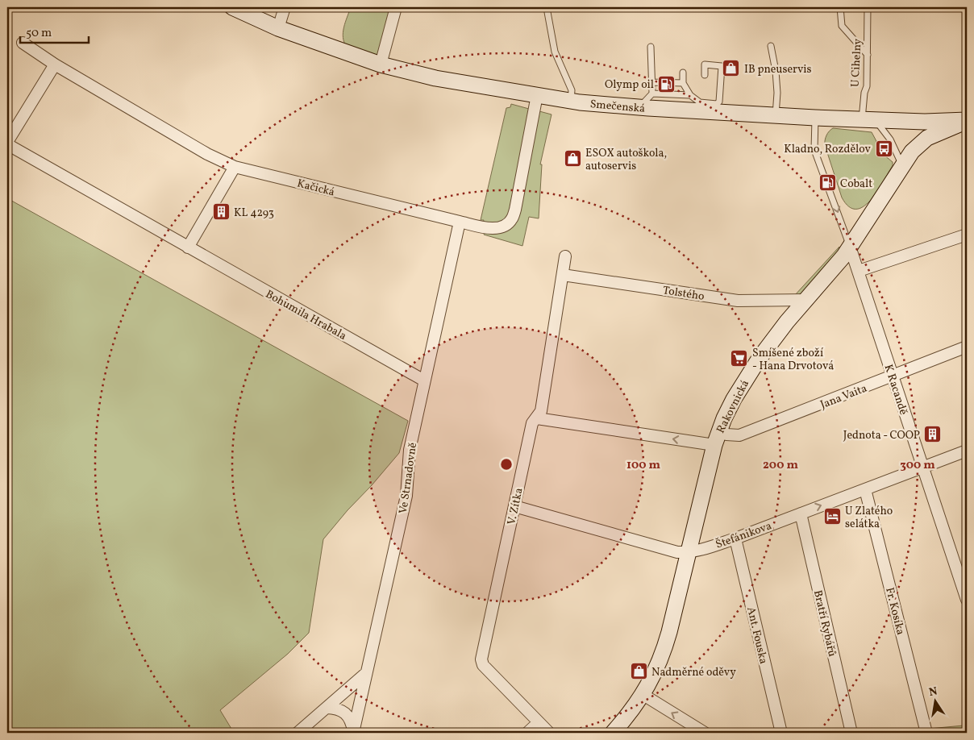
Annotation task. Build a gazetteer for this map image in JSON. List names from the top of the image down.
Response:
{
  "streets": {
    "street": [
      "Smečenská",
      "Kačická",
      "Tolstého",
      "Bohumila Hrabala",
      "K Racandě",
      "Jana Vaita",
      "Rakovnická",
      "Ve Strnadovně",
      "V. Zítka",
      "Štefánikova",
      "Fr. Kosíka",
      "Bratří Rybářů",
      "Ant. Fouska"
    ],
    "lane": ["U Cihelny"]
  },
  "crossings": [
    ["U Cihelny", "Smečenská"],
    ["Smečenská", "Kačická"],
    ["Smečenská", "Rakovnická"],
    ["Kačická", "Bohumila Hrabala"],
    ["Kačická", "Ve Strnadovně"],
    ["Tolstého", "Rakovnická"],
    ["Tolstého", "V. Zítka"],
    ["Bohumila Hrabala", "Ve Strnadovně"],
    ["K Racandě", "Jana Vaita"],
    ["K Racandě", "Rakovnická"],
    ["K Racandě", "Štefánikova"],
    ["Jana Vaita", "Rakovnická"],
    ["Rakovnická", "Štefánikova"],
    ["V. Zítka", "Štefánikova"],
    ["Štefánikova", "Fr. Kosíka"],
    ["Štefánikova", "Bratří Rybářů"],
    ["Štefánikova", "Ant. Fouska"]
  ],
  "places": {
    "shop": ["IB pneuservis", "ESOX autoškola, autoservis", "Nadměrné oděvy"],
    "fuel station": ["Olymp oil", "Cobalt"],
    "bus stop": ["Kladno, Rozdělov"],
    "building": ["KL 4293", "Jednota - COOP"],
    "supermarket": ["Smíšené zboží - Hana Drvotová"],
    "hotel": ["U Zlatého selátka"]
  },
  "scale_bar": "50 m",
  "north": "top",
  "rings": ["100 m", "200 m", "300 m"]
}
